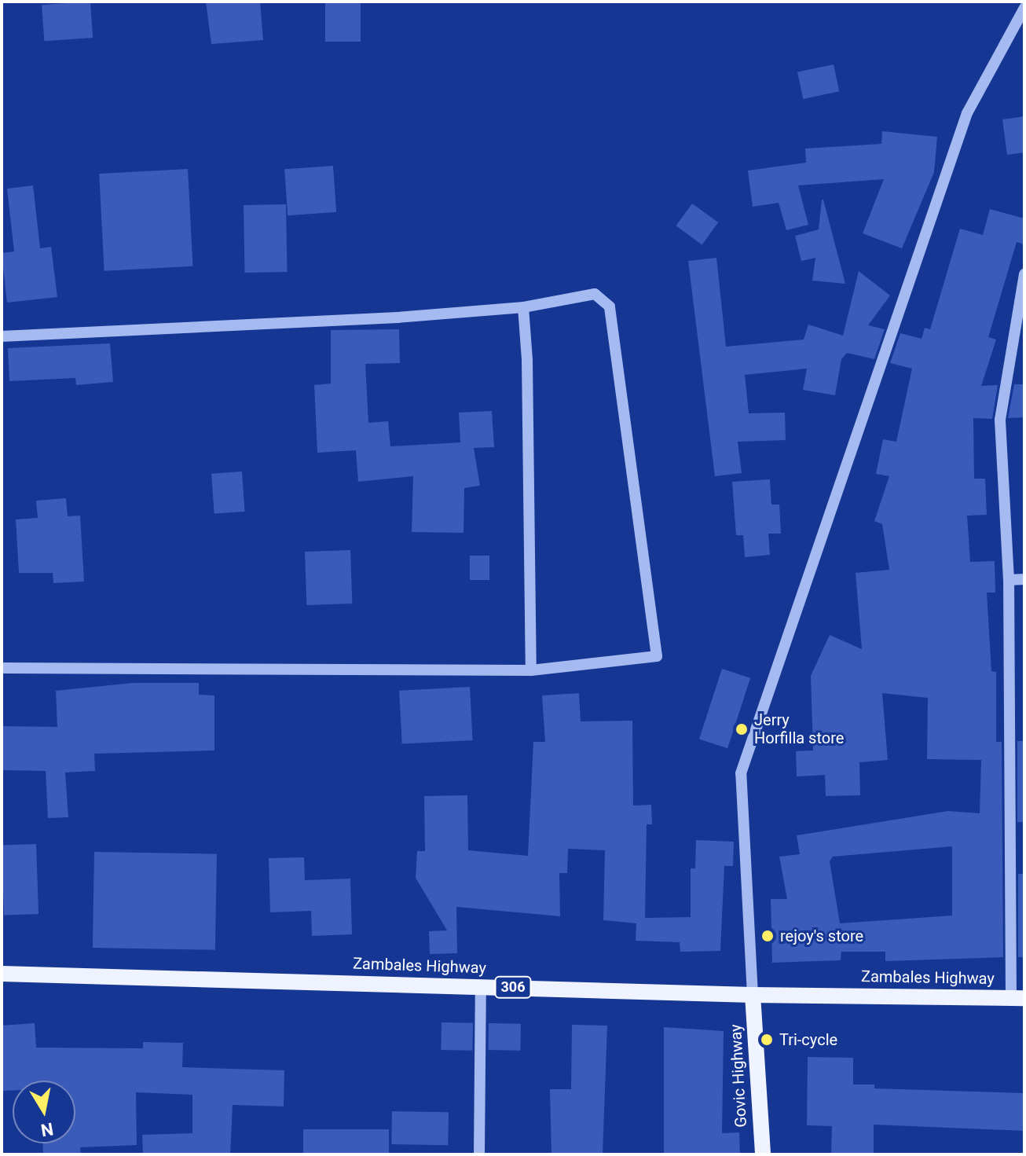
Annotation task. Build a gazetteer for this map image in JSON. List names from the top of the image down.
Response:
{
  "streets": {
    "main road": ["Zambales Highway", "306", "Govic Highway"]
  },
  "crossings": [
    ["Zambales Highway", "Govic Highway"]
  ],
  "places": ["Jerry Horfilla store", "rejoy's store", "Tri-cycle"],
  "north": "bottom"
}
